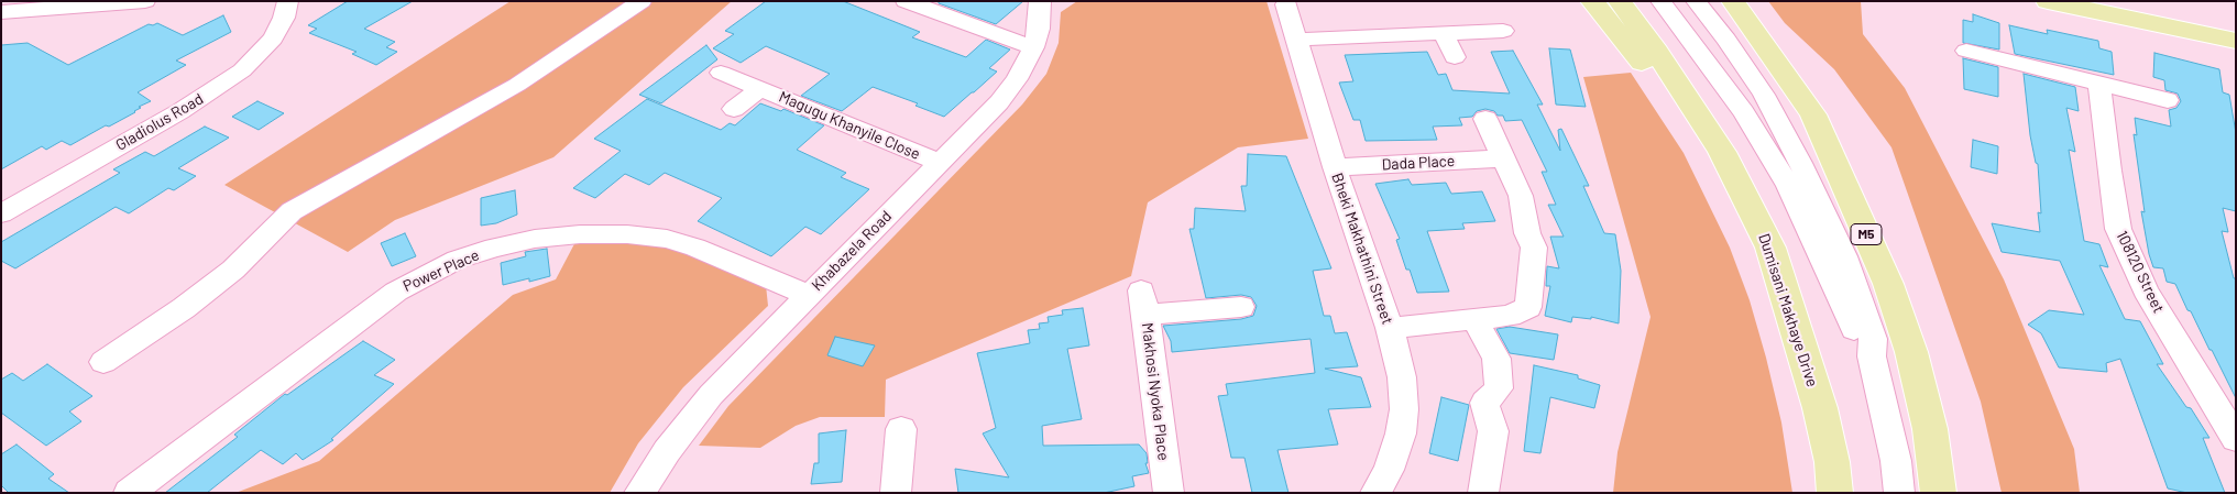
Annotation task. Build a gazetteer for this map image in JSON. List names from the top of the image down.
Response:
{
  "streets": {
    "main road": ["M5", "Dumisani Makhaye Drive"],
    "street": [
      "Gladiolus Road",
      "Magugu Khanyile Close",
      "Dada Place",
      "Bheki Makhathini Street",
      "Khabazela Road",
      "Power Place",
      "108120 Street",
      "Makhosi Nyoka Place"
    ]
  },
  "crossings": [
    ["Magugu Khanyile Close", "Khabazela Road"],
    ["Dada Place", "Bheki Makhathini Street"],
    ["Khabazela Road", "Power Place"]
  ]
}
